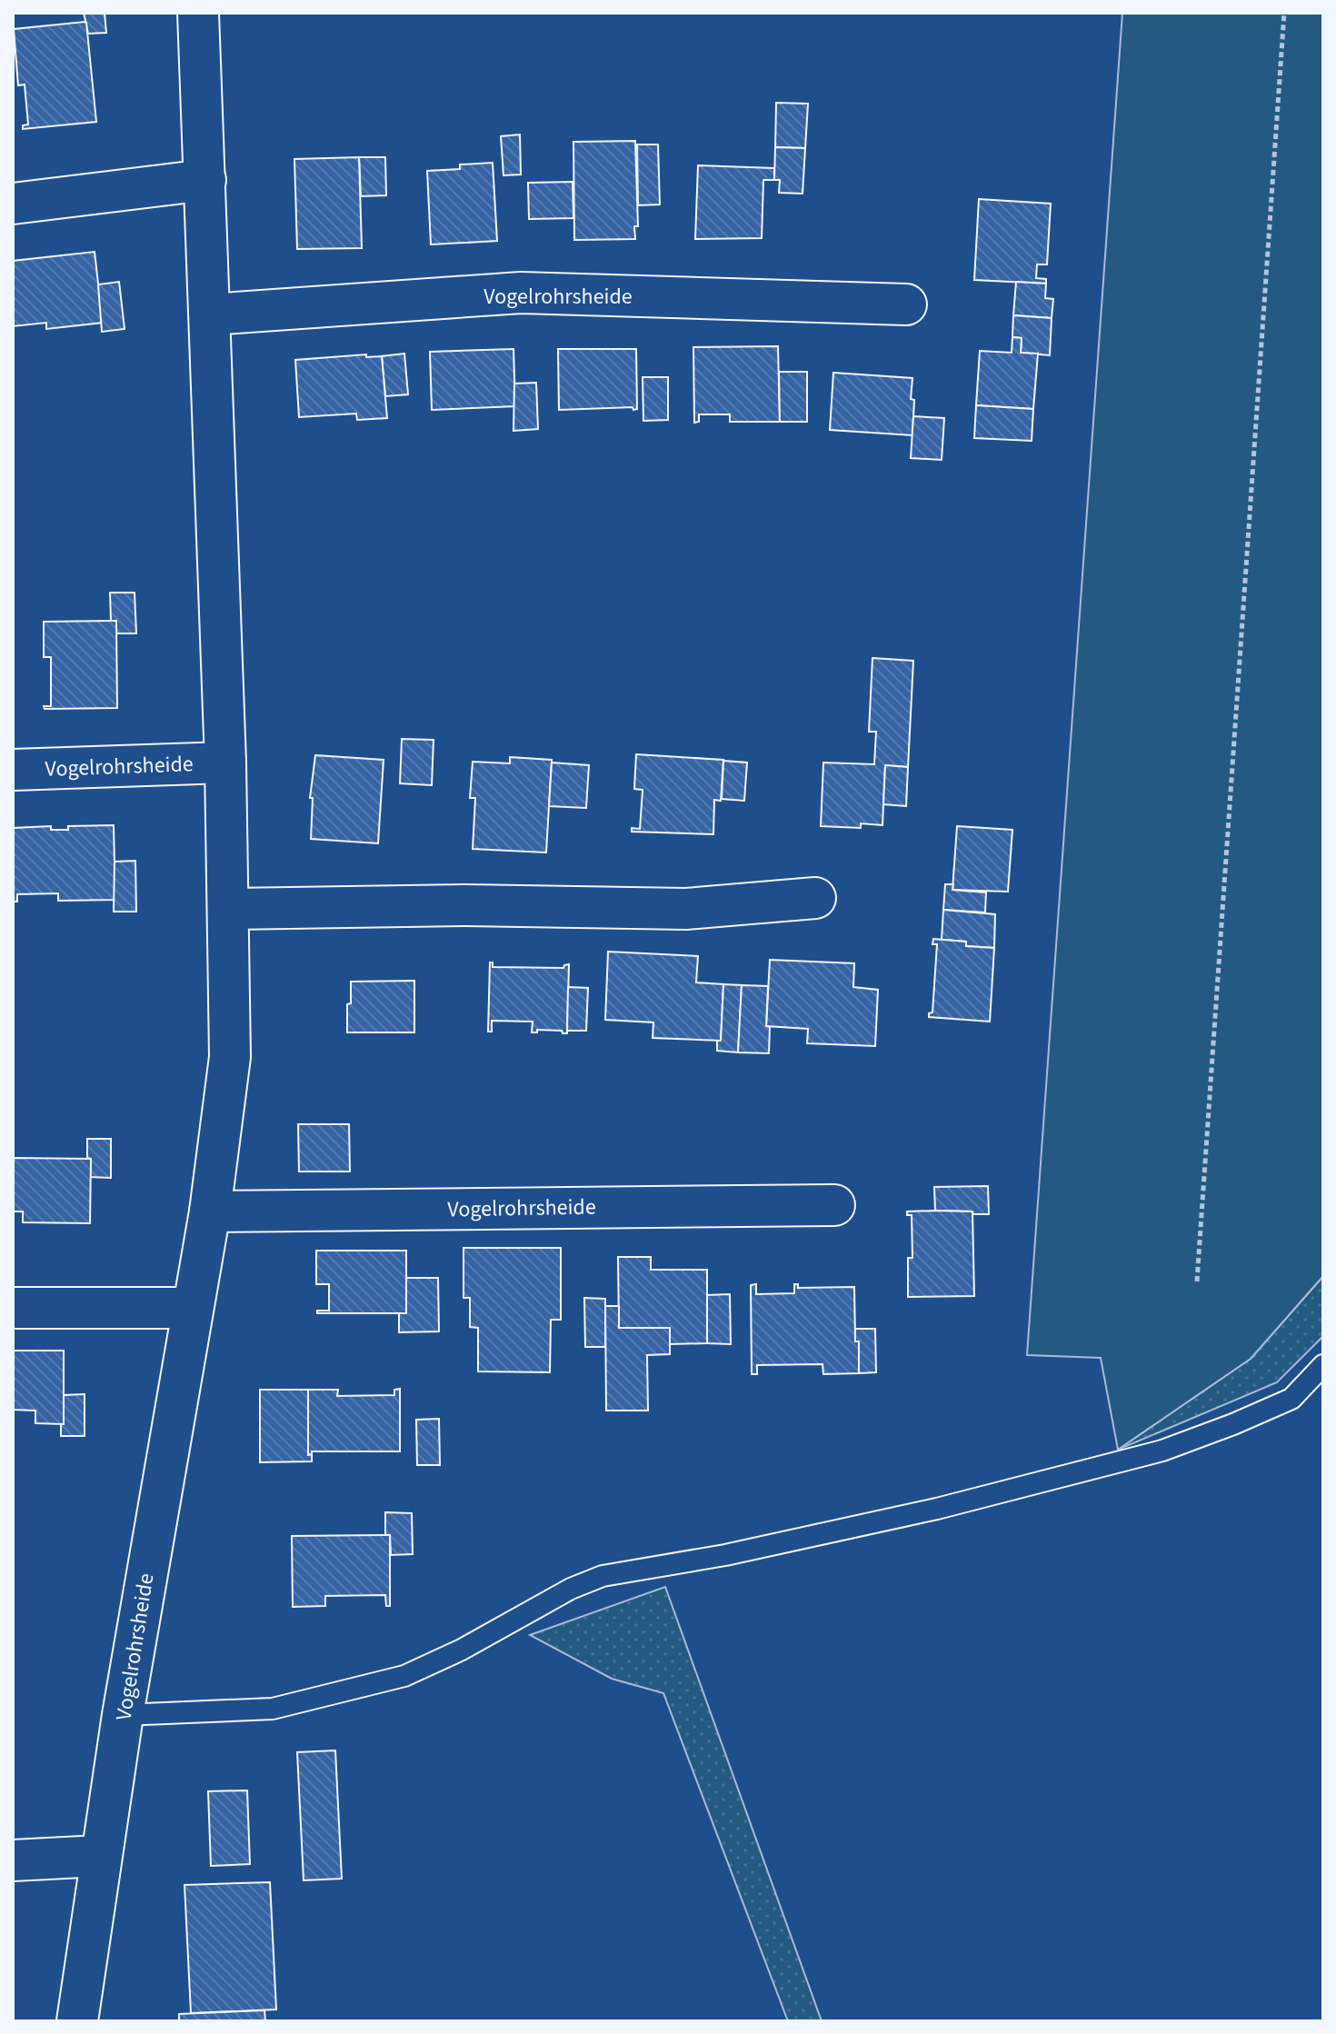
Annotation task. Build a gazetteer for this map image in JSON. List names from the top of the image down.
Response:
{
  "streets": {
    "street": ["Vogelrohrsheide"]
  }
}
